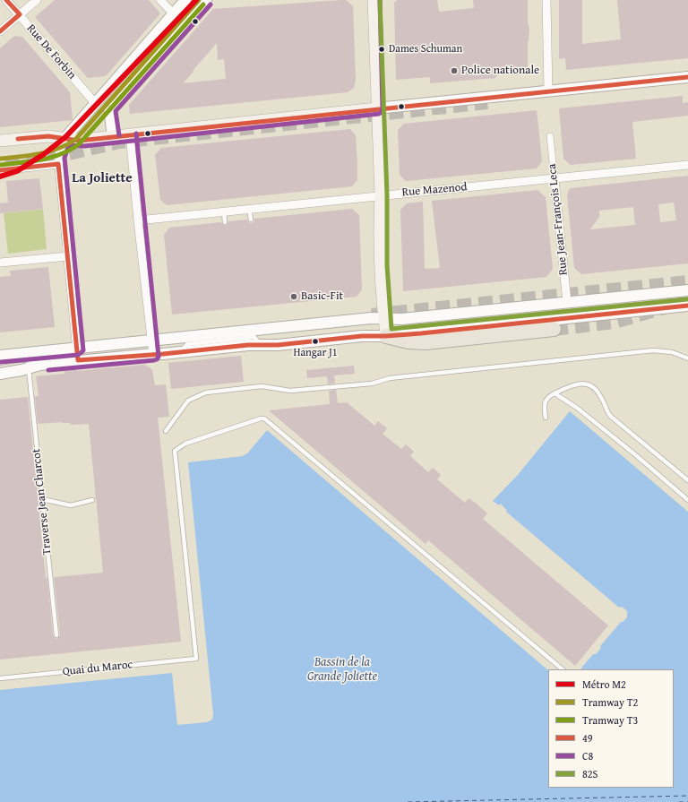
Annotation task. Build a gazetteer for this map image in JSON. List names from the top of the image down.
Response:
{
  "streets": {
    "street": ["Rue De Forbin", "Rue Mazenod", "Rue Jean-François Leca"],
    "lane": ["Traverse Jean Charcot", "Quai du Maroc"]
  },
  "crossings": [
    ["Rue Mazenod", "Rue Jean-François Leca"]
  ],
  "districts": ["La Joliette"],
  "water": ["Bassin de la Grande Joliette"],
  "places": [
    "Dames Schuman",
    "Police nationale",
    "Basic-Fit",
    "Hangar J1"
  ],
  "lines": [
    "metro line M2",
    "tram line T2",
    "transit line 49",
    "transit line C8",
    "transit line 82S",
    "tram line T3"
  ],
  "legend": [
    "Métro M2",
    "Tramway T2",
    "Tramway T3",
    "49",
    "C8",
    "82S"
  ]
}
